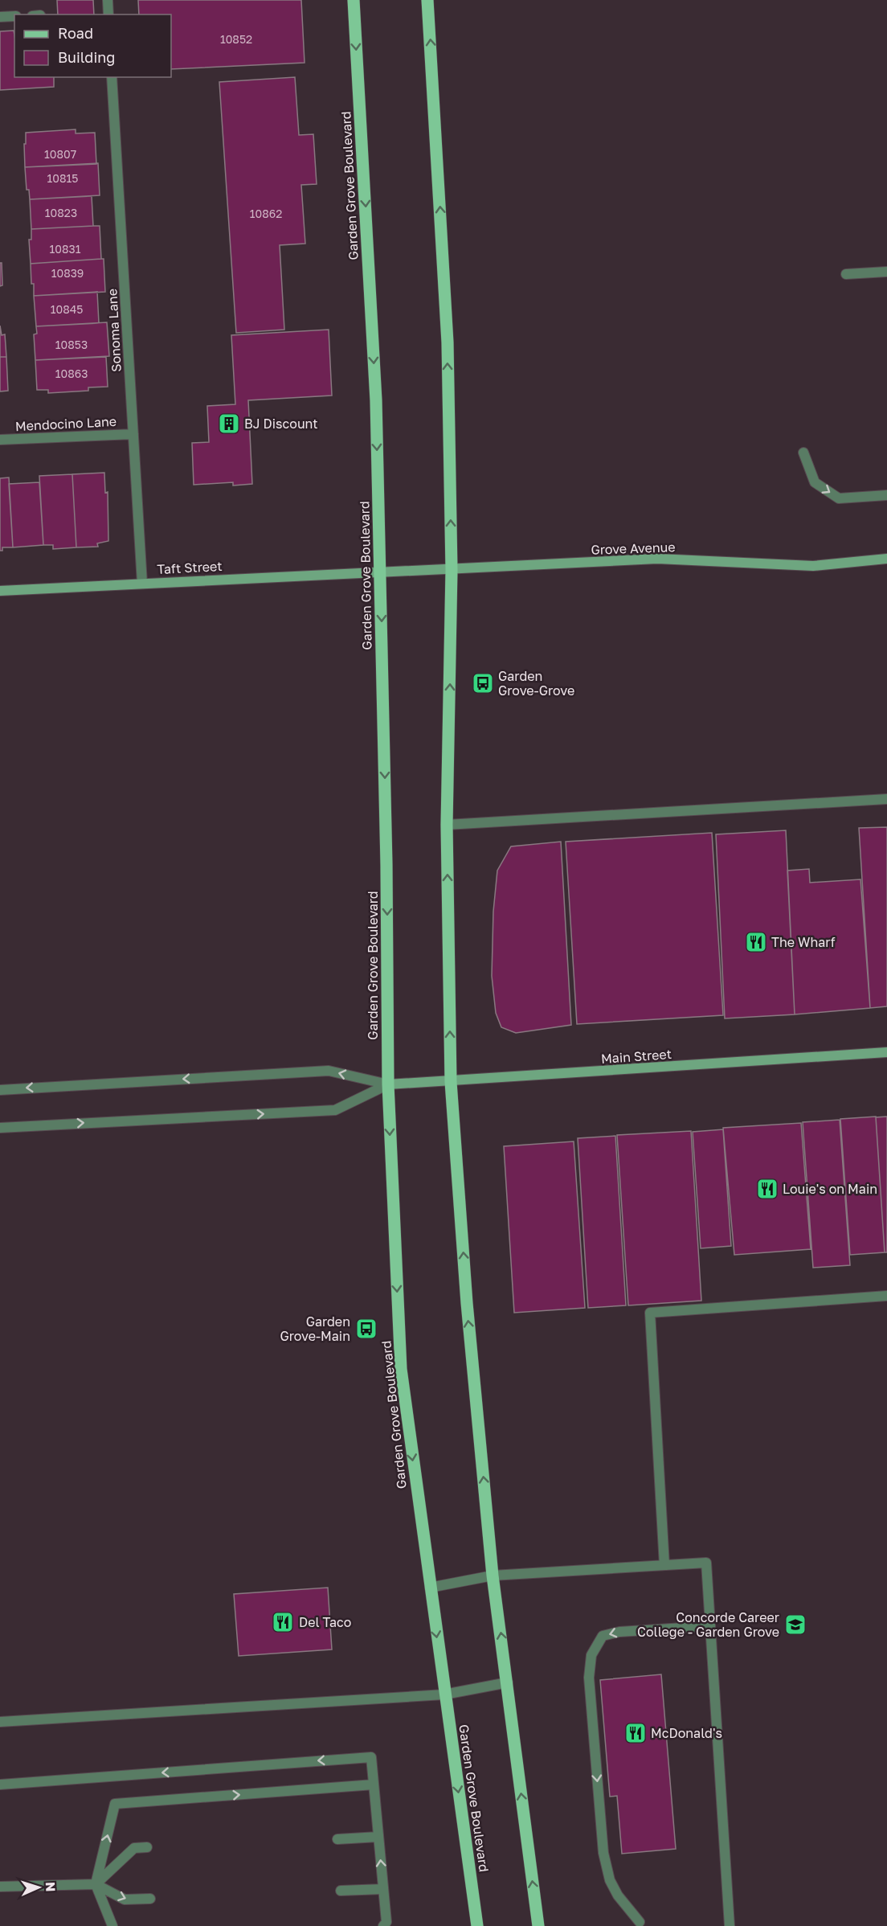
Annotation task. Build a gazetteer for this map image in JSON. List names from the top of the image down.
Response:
{
  "streets": {
    "main road": ["Garden Grove Boulevard"],
    "street": ["Grove Avenue", "Taft Street", "Main Street"],
    "lane": ["Sonoma Lane", "Mendocino Lane"]
  },
  "crossings": [
    ["Garden Grove Boulevard", "Grove Avenue"],
    ["Garden Grove Boulevard", "Taft Street"],
    ["Garden Grove Boulevard", "Main Street"],
    ["Sonoma Lane", "Mendocino Lane"],
    ["Sonoma Lane", "Taft Street"],
    ["Grove Avenue", "Taft Street"]
  ],
  "places": {
    "building": ["BJ Discount"],
    "bus stop": ["Garden Grove-Grove", "Garden Grove-Main"],
    "restaurant": [
      "The Wharf",
      "Louie's on Main",
      "Del Taco",
      "McDonald's"
    ],
    "school or university": ["Concorde Career College - Garden Grove"]
  },
  "house_numbers": [
    "10852",
    "10807",
    "10815",
    "10823",
    "10862",
    "10831",
    "10839",
    "10845",
    "10853",
    "10863"
  ],
  "legend": ["Road", "Building"],
  "north": "right"
}
